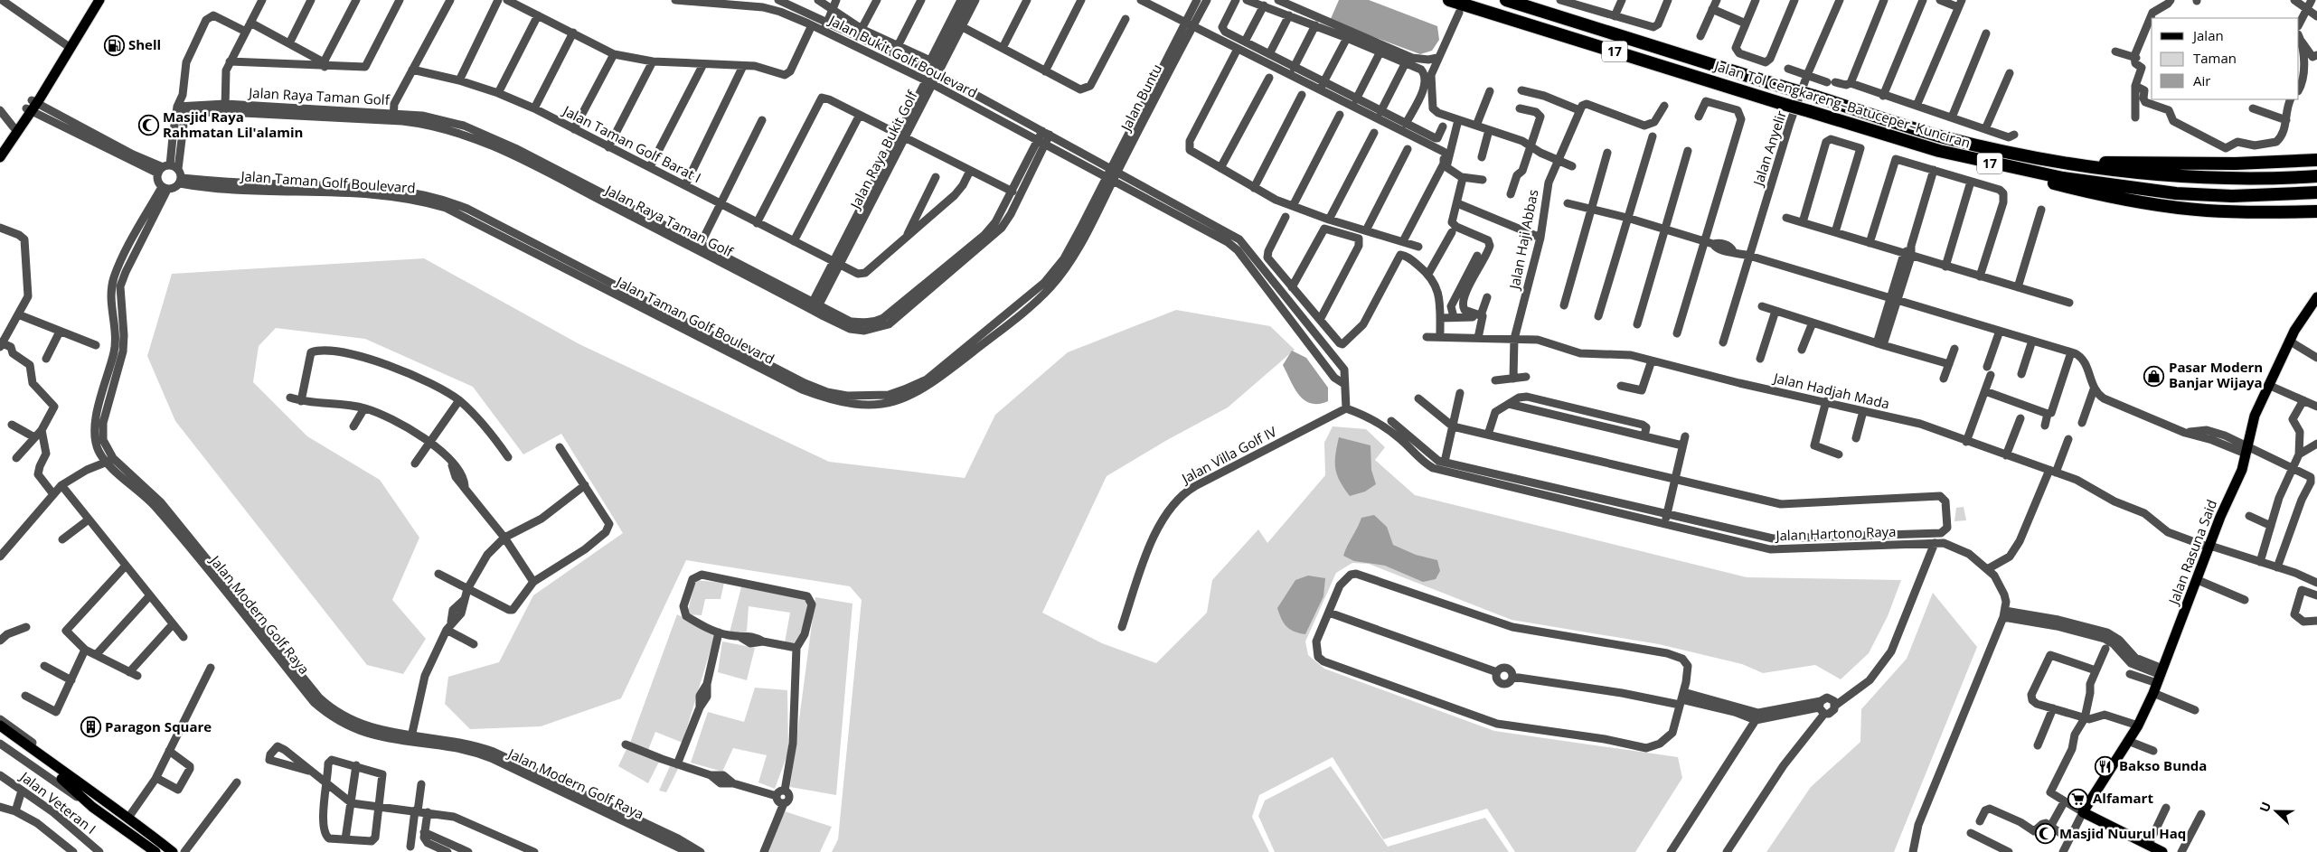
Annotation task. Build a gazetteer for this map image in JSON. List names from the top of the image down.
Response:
{
  "streets": {
    "highway": ["17", "Jalan Tol Cengkareng–Batuceper–Kunciran"],
    "main road": ["Jalan Rasuna Said"],
    "street": [
      "Jalan Bukit Golf Boulevard",
      "Jalan Raya Taman Golf",
      "Jalan Buntu",
      "Jalan Taman Golf Barat I",
      "Jalan Anyelir",
      "Jalan Raya Bukit Golf",
      "Jalan Taman Golf Boulevard",
      "Jalan Haji Abbas",
      "Jalan Hadjah Mada",
      "Jalan Villa Golf IV",
      "Jalan Hartono Raya",
      "Jalan Modern Golf Raya",
      "Jalan Veteran I"
    ]
  },
  "crossings": [
    ["Jalan Bukit Golf Boulevard", "Jalan Raya Taman Golf"],
    ["Jalan Bukit Golf Boulevard", "Jalan Buntu"],
    ["Jalan Bukit Golf Boulevard", "Jalan Raya Bukit Golf"],
    ["Jalan Bukit Golf Boulevard", "Jalan Taman Golf Boulevard"],
    ["Jalan Bukit Golf Boulevard", "Jalan Villa Golf IV"],
    ["Jalan Bukit Golf Boulevard", "Jalan Hartono Raya"],
    ["Jalan Raya Taman Golf", "Jalan Raya Bukit Golf"],
    ["Jalan Buntu", "Jalan Taman Golf Boulevard"],
    ["Jalan Taman Golf Barat I", "Jalan Raya Bukit Golf"],
    ["Jalan Taman Golf Boulevard", "Jalan Modern Golf Raya"],
    ["Jalan Haji Abbas", "Jalan Hadjah Mada"],
    ["Jalan Hadjah Mada", "Jalan Rasuna Said"],
    ["Jalan Villa Golf IV", "Jalan Hartono Raya"]
  ],
  "places": {
    "fuel station": ["Shell"],
    "mosque": ["Masjid Raya Rahmatan Lil'alamin", "Masjid Nuurul Haq"],
    "shop": ["Pasar Modern Banjar Wijaya"],
    "building": ["Paragon Square"],
    "restaurant": ["Bakso Bunda"],
    "supermarket": ["Alfamart"]
  },
  "legend": ["Jalan", "Taman", "Air"],
  "north": "left"
}
